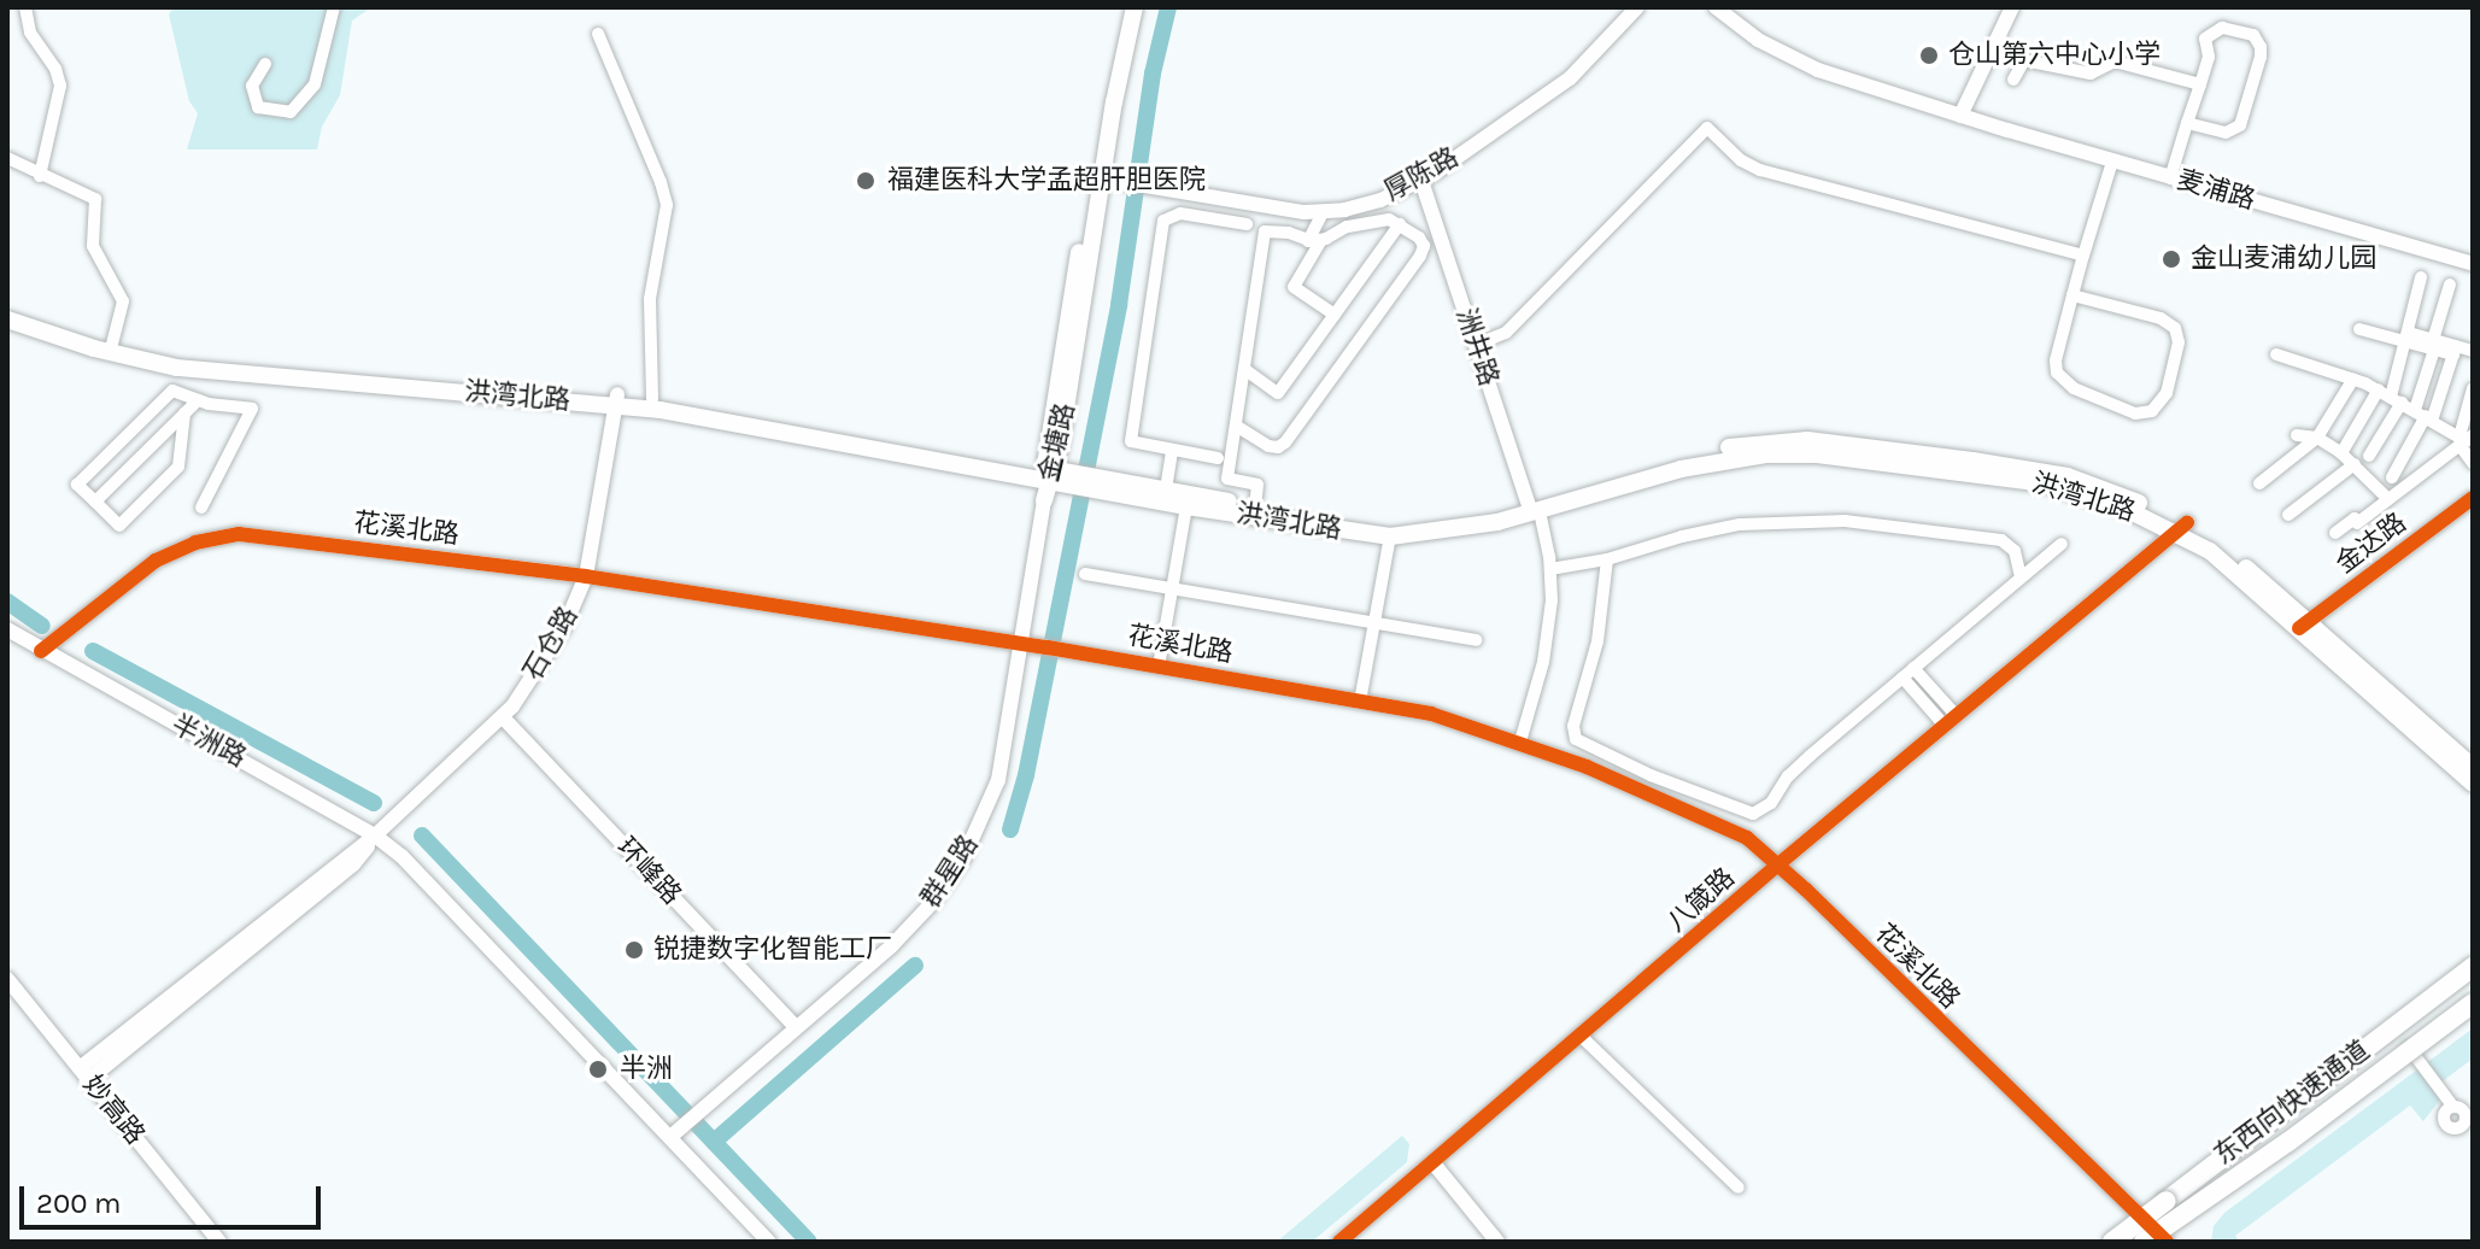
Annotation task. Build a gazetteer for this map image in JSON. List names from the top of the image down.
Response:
{
  "streets": {
    "highway": ["东西向快速通道"],
    "main road": ["洪湾北路", "金塘路"],
    "street": [
      "厚陈路",
      "麦浦路",
      "洲井路",
      "花溪北路",
      "金达路",
      "石仓路",
      "半洲路",
      "环峰路",
      "群星路",
      "八箴路",
      "妙高路"
    ]
  },
  "crossings": [
    ["厚陈路", "洲井路"],
    ["厚陈路", "金塘路"],
    ["洲井路", "洪湾北路"],
    ["洪湾北路", "金塘路"],
    ["洪湾北路", "金达路"],
    ["洪湾北路", "石仓路"],
    ["洪湾北路", "八箴路"],
    ["金塘路", "群星路"],
    ["花溪北路", "石仓路"],
    ["花溪北路", "半洲路"],
    ["花溪北路", "群星路"],
    ["花溪北路", "八箴路"],
    ["花溪北路", "东西向快速通道"],
    ["石仓路", "半洲路"],
    ["石仓路", "环峰路"],
    ["石仓路", "妙高路"],
    ["半洲路", "群星路"],
    ["环峰路", "群星路"]
  ],
  "places": [
    "仓山第六中心小学",
    "福建医科大学孟超肝胆医院",
    "金山麦浦幼儿园",
    "锐捷数字化智能工厂",
    "半洲"
  ],
  "scale_bar": "200 m"
}
